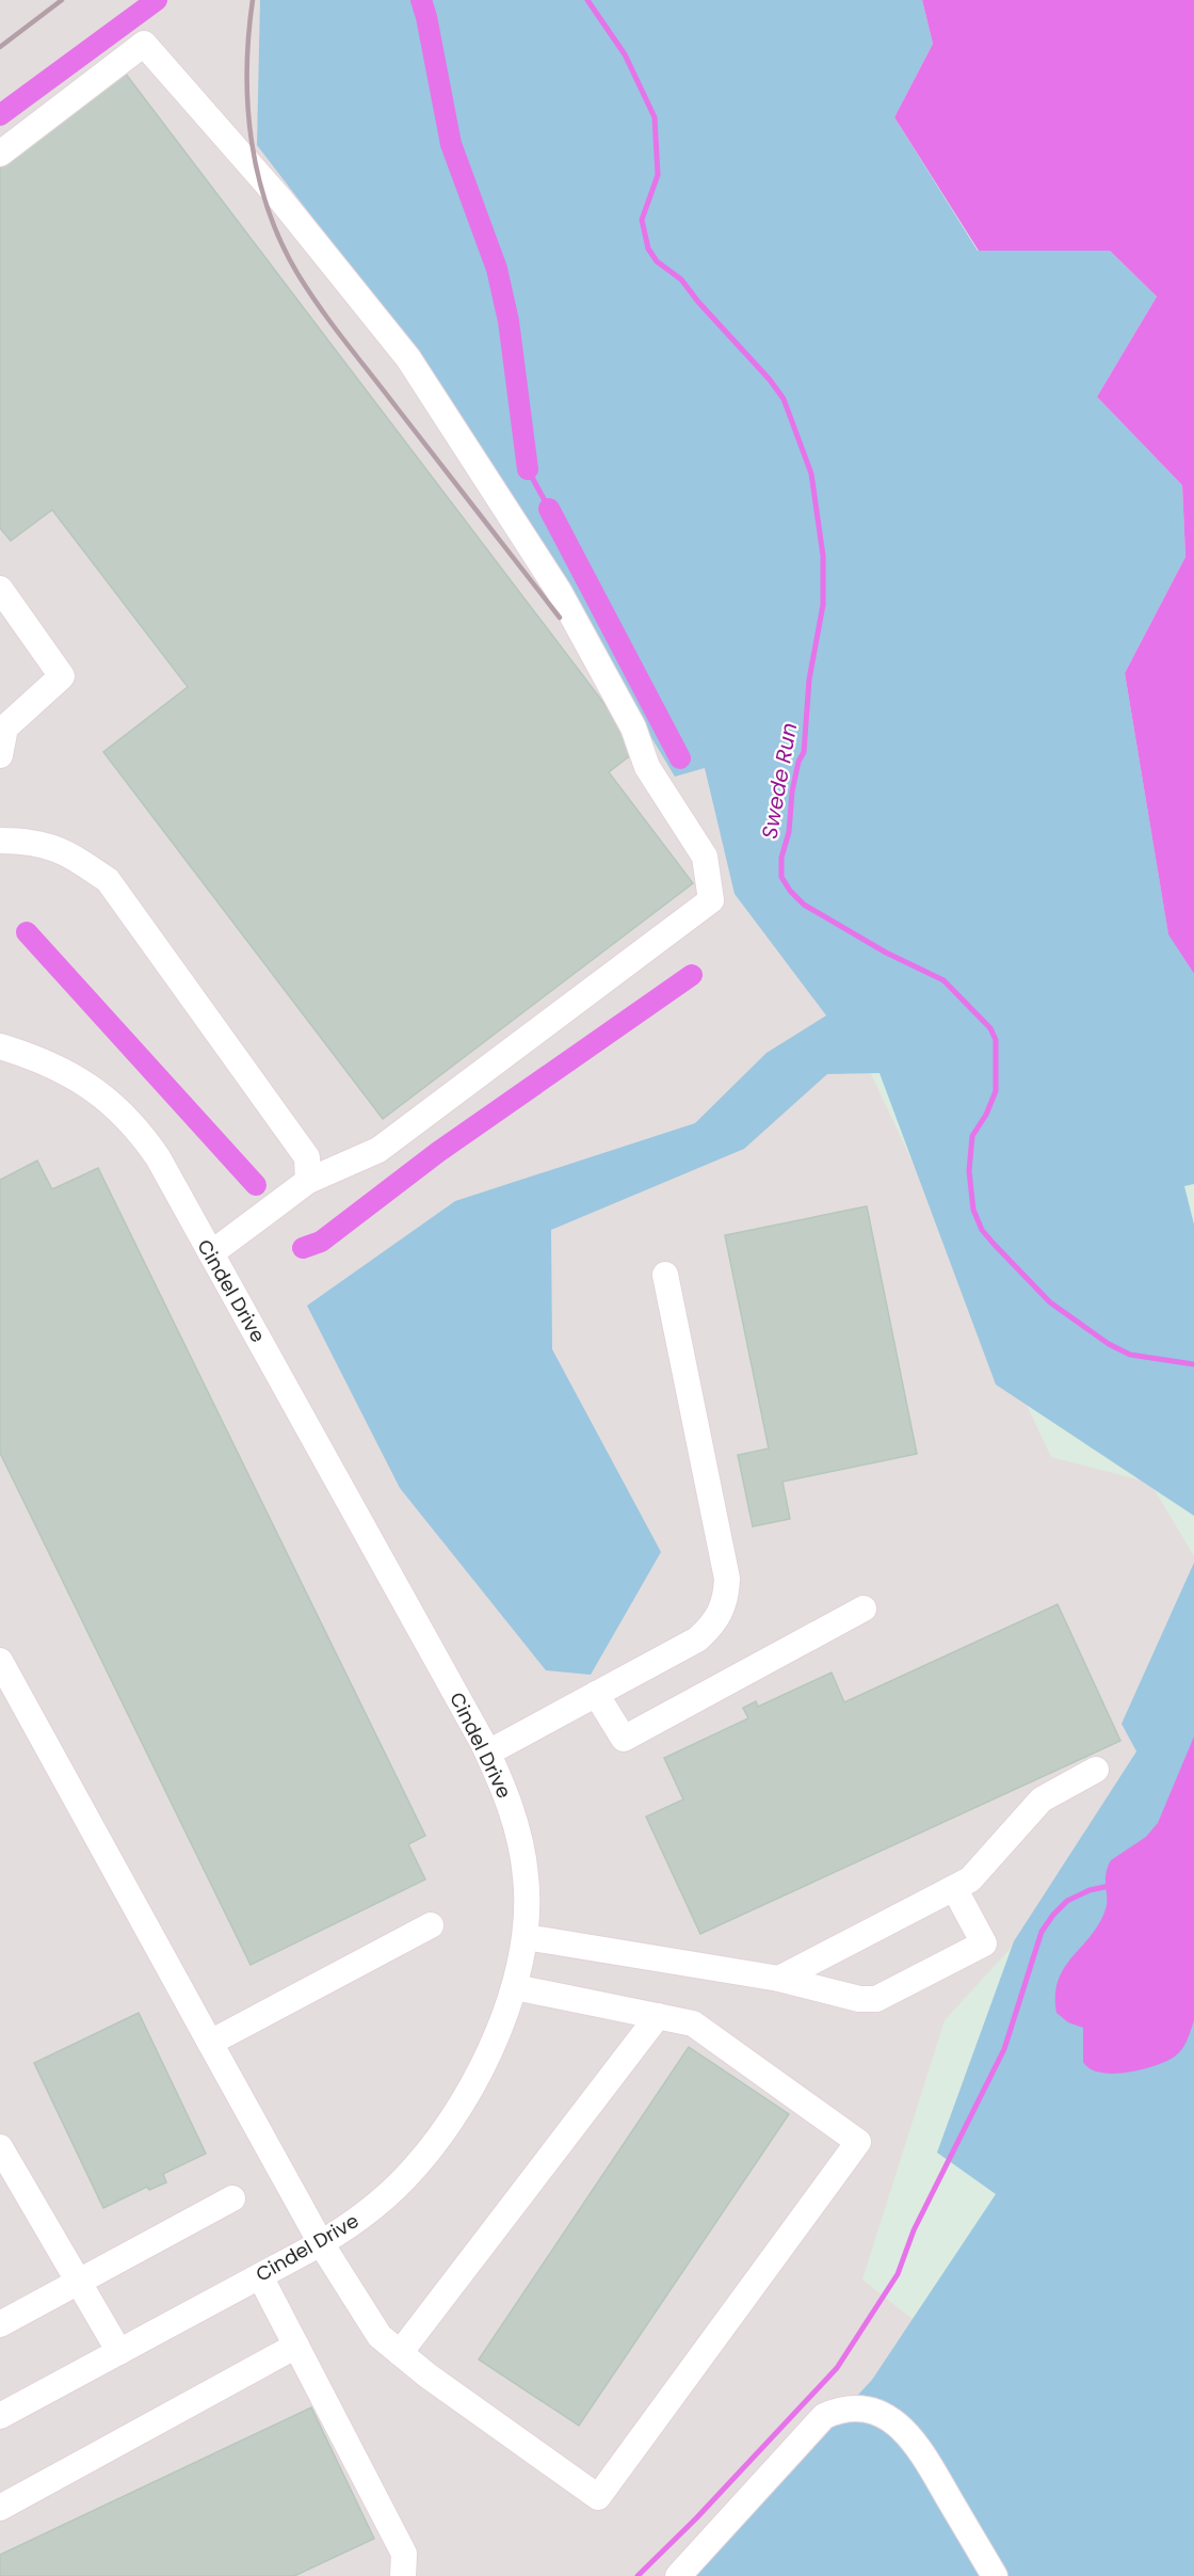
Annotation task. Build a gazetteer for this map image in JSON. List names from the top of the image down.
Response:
{
  "streets": {
    "street": ["Cindel Drive"]
  },
  "water": ["Swede Run"]
}
